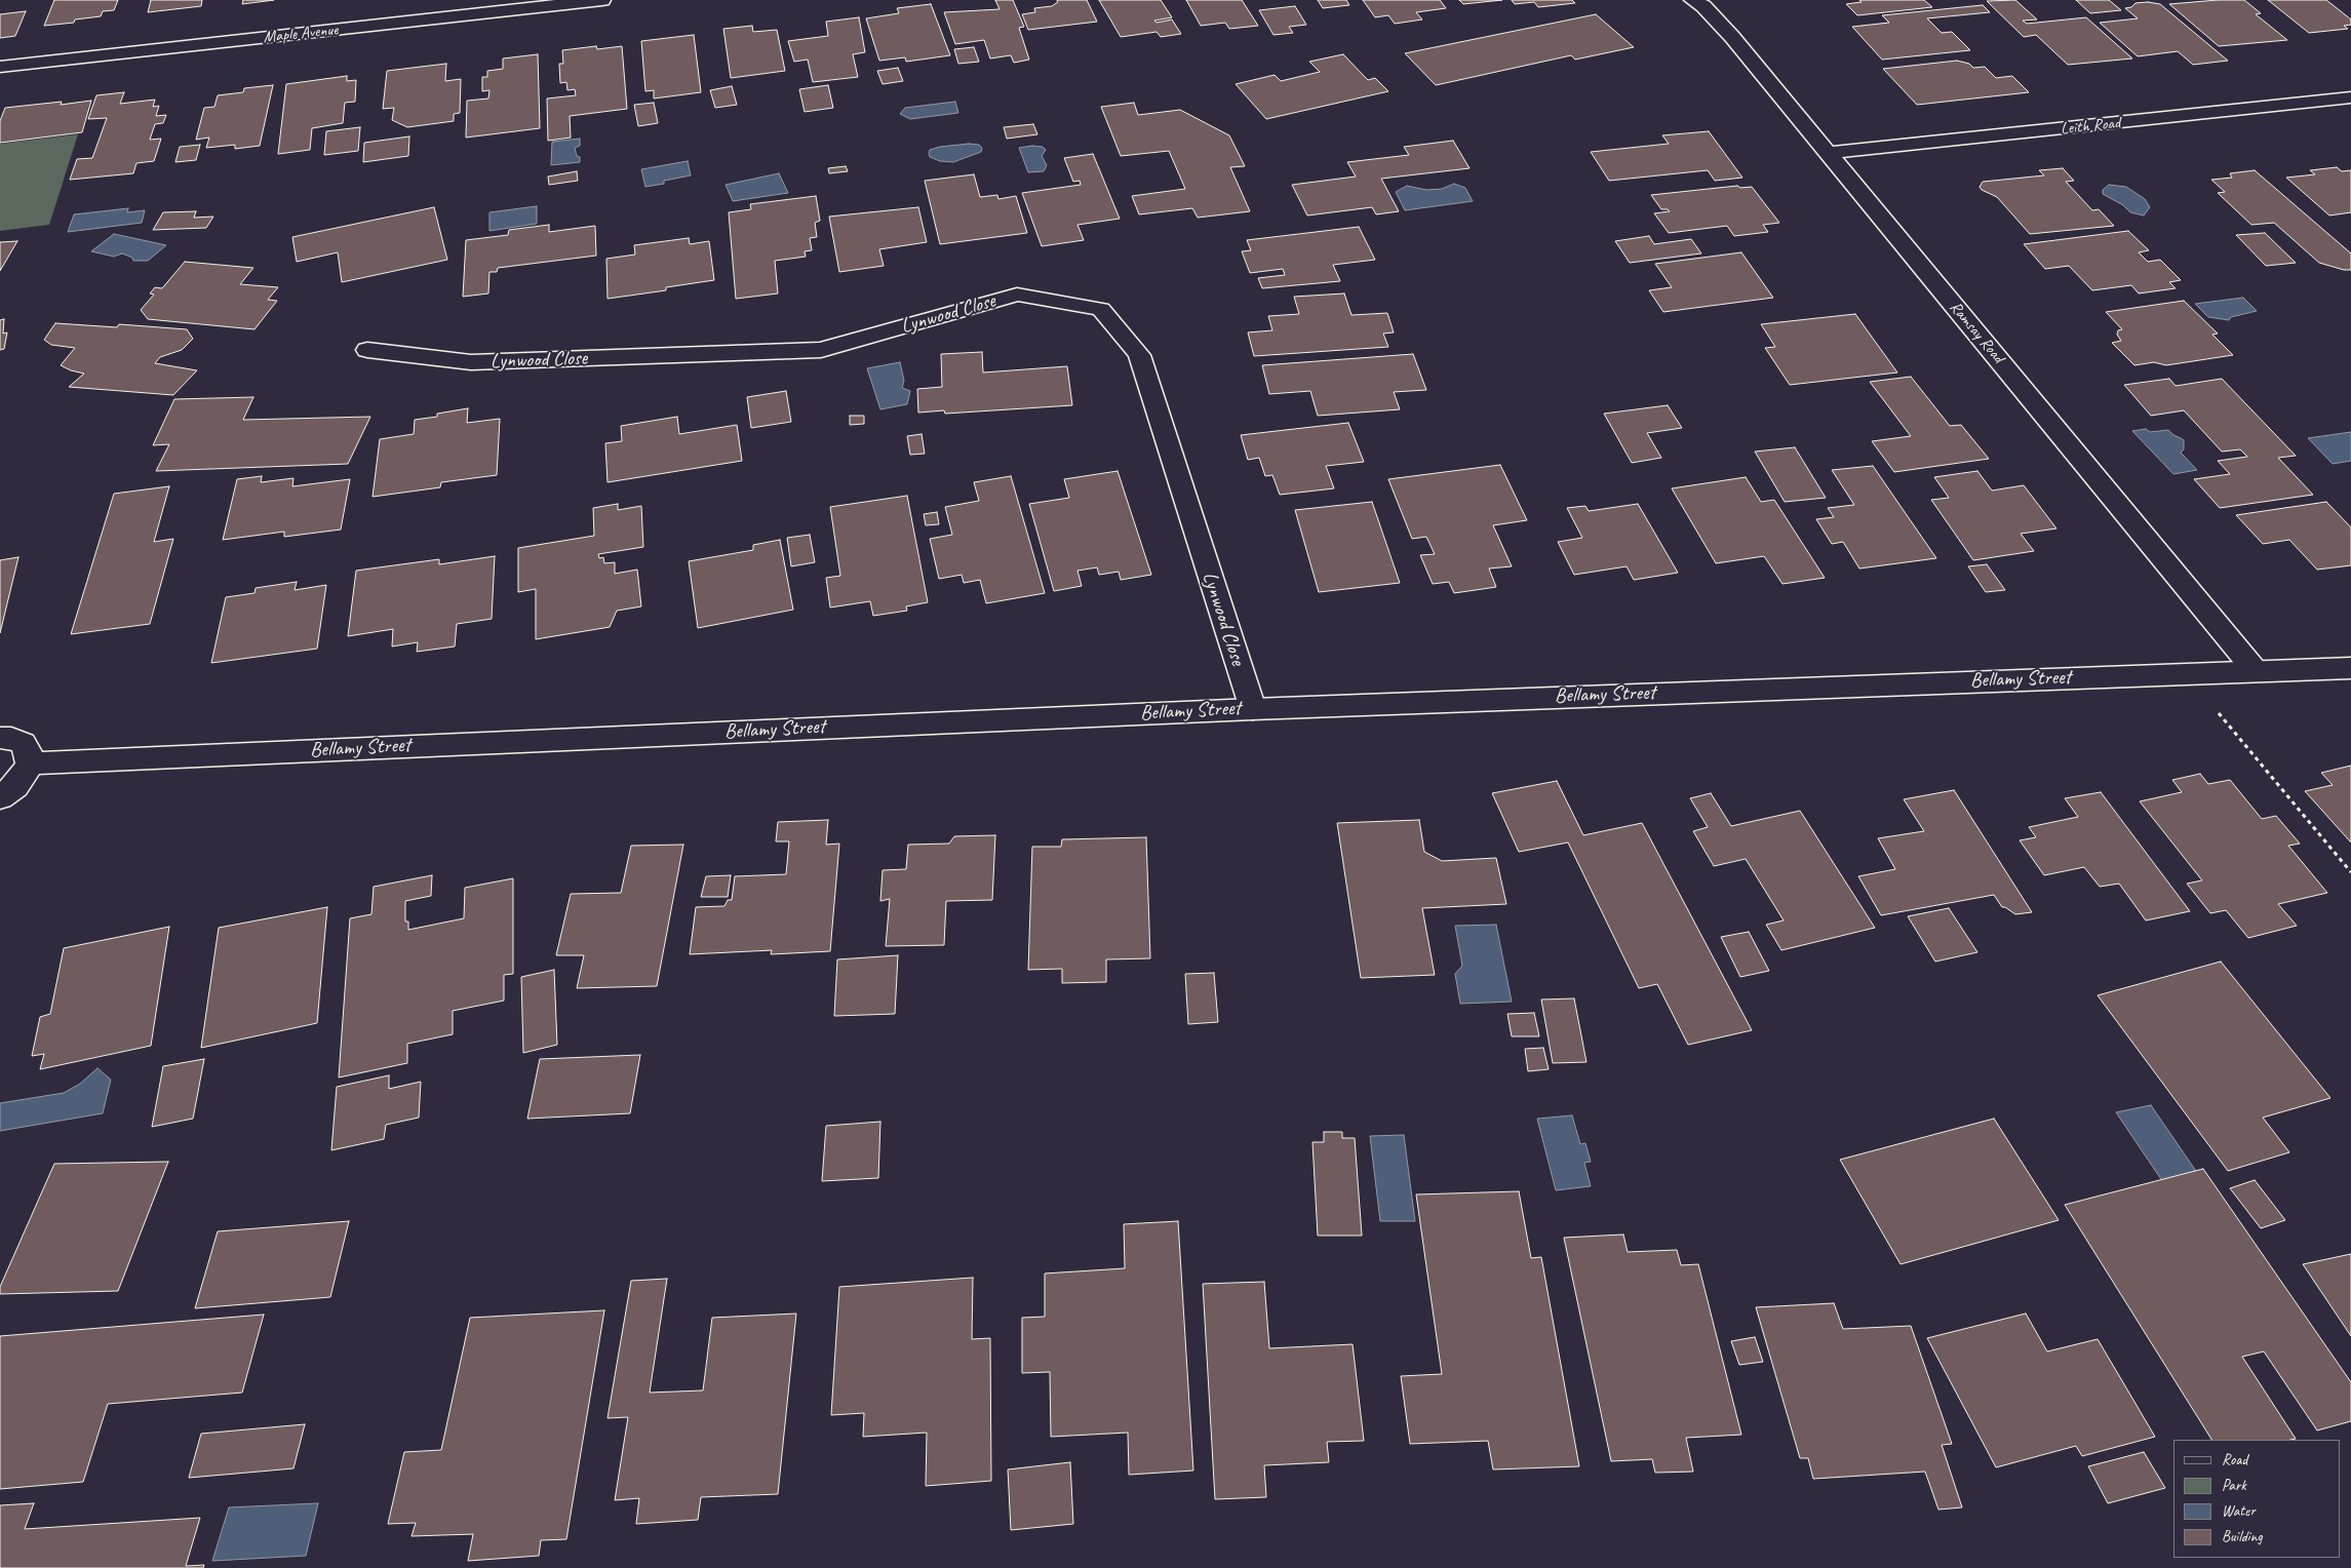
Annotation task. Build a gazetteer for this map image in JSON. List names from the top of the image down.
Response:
{
  "streets": {
    "street": [
      "Maple Avenue",
      "Leith Road",
      "Lynwood Close",
      "Ramsay Road",
      "Bellamy Street"
    ]
  },
  "crossings": [
    ["Leith Road", "Ramsay Road"],
    ["Lynwood Close", "Bellamy Street"],
    ["Ramsay Road", "Bellamy Street"]
  ],
  "legend": [
    "Road",
    "Park",
    "Water",
    "Building"
  ]
}
